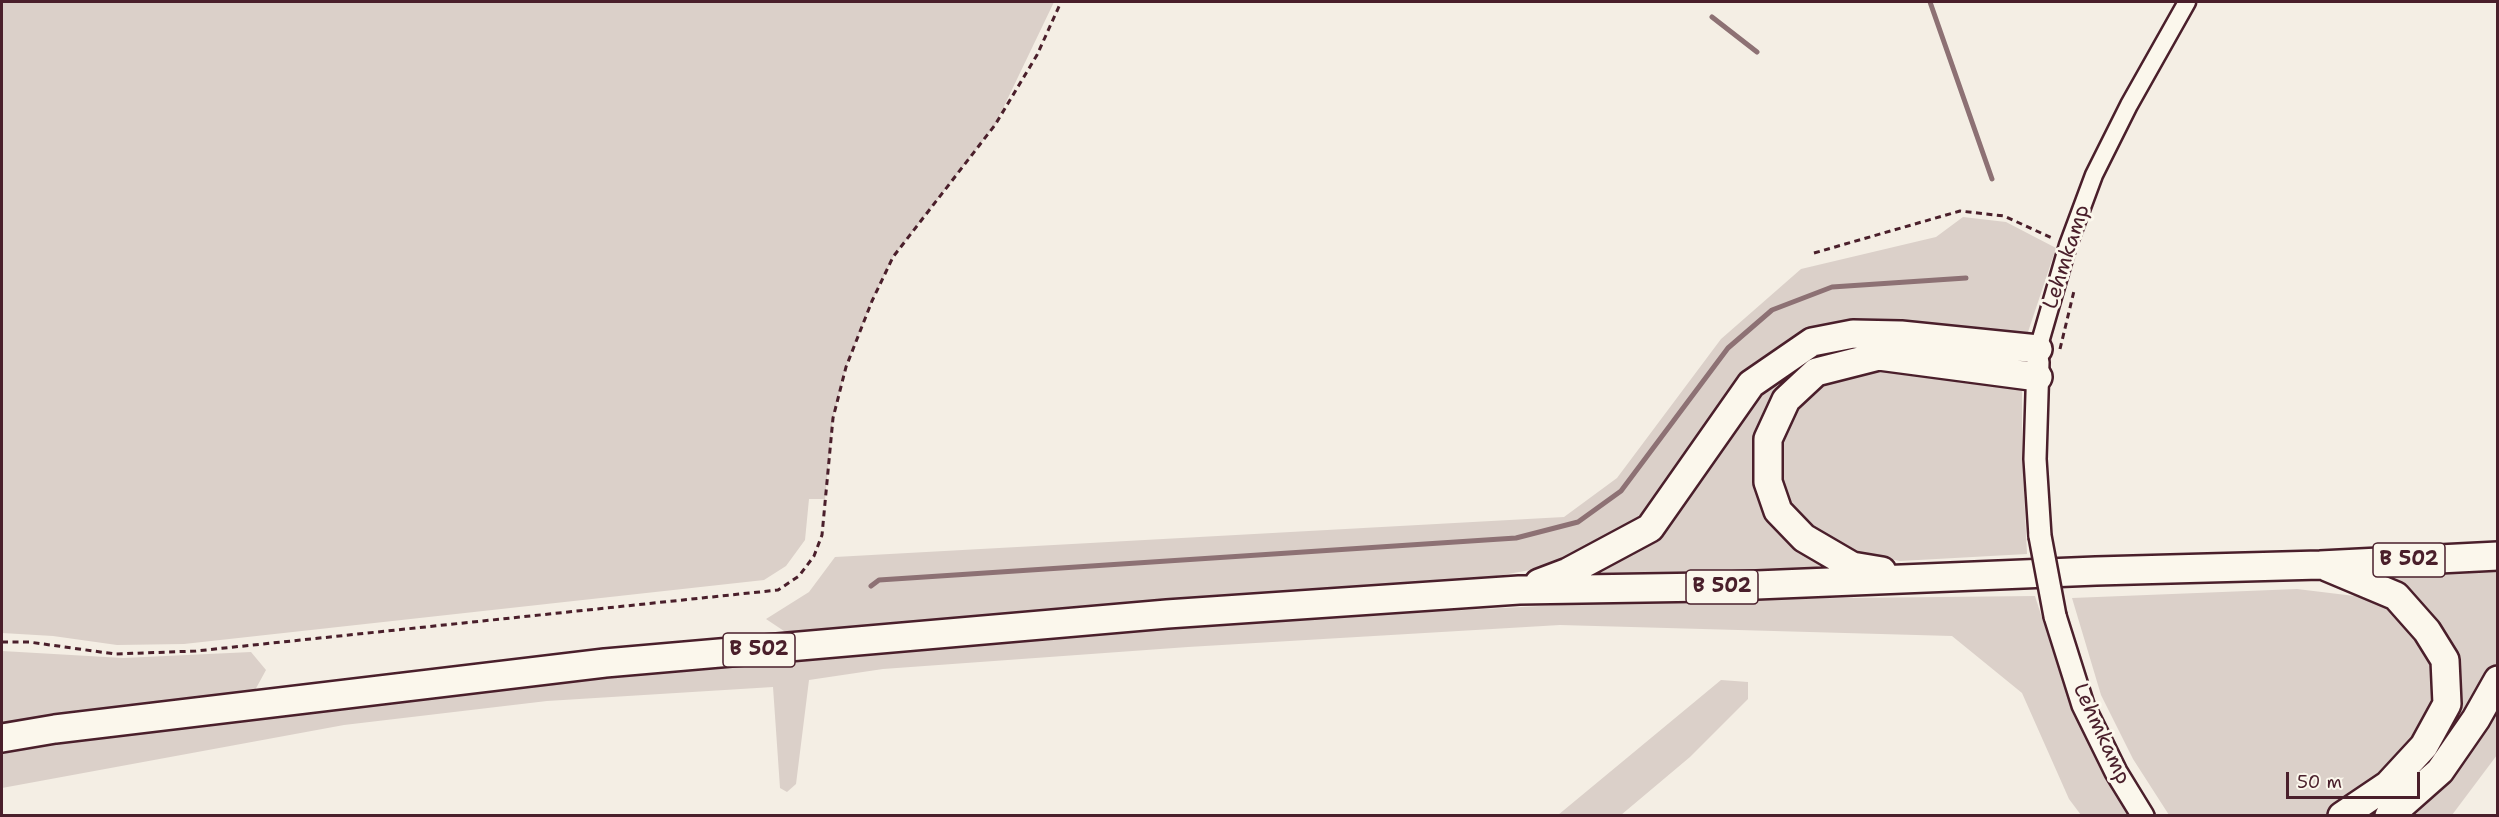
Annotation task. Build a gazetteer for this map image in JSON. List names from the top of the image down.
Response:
{
  "streets": {
    "highway": ["B 502"],
    "street": ["Lehmkamp"]
  },
  "scale_bar": "50 m"
}
